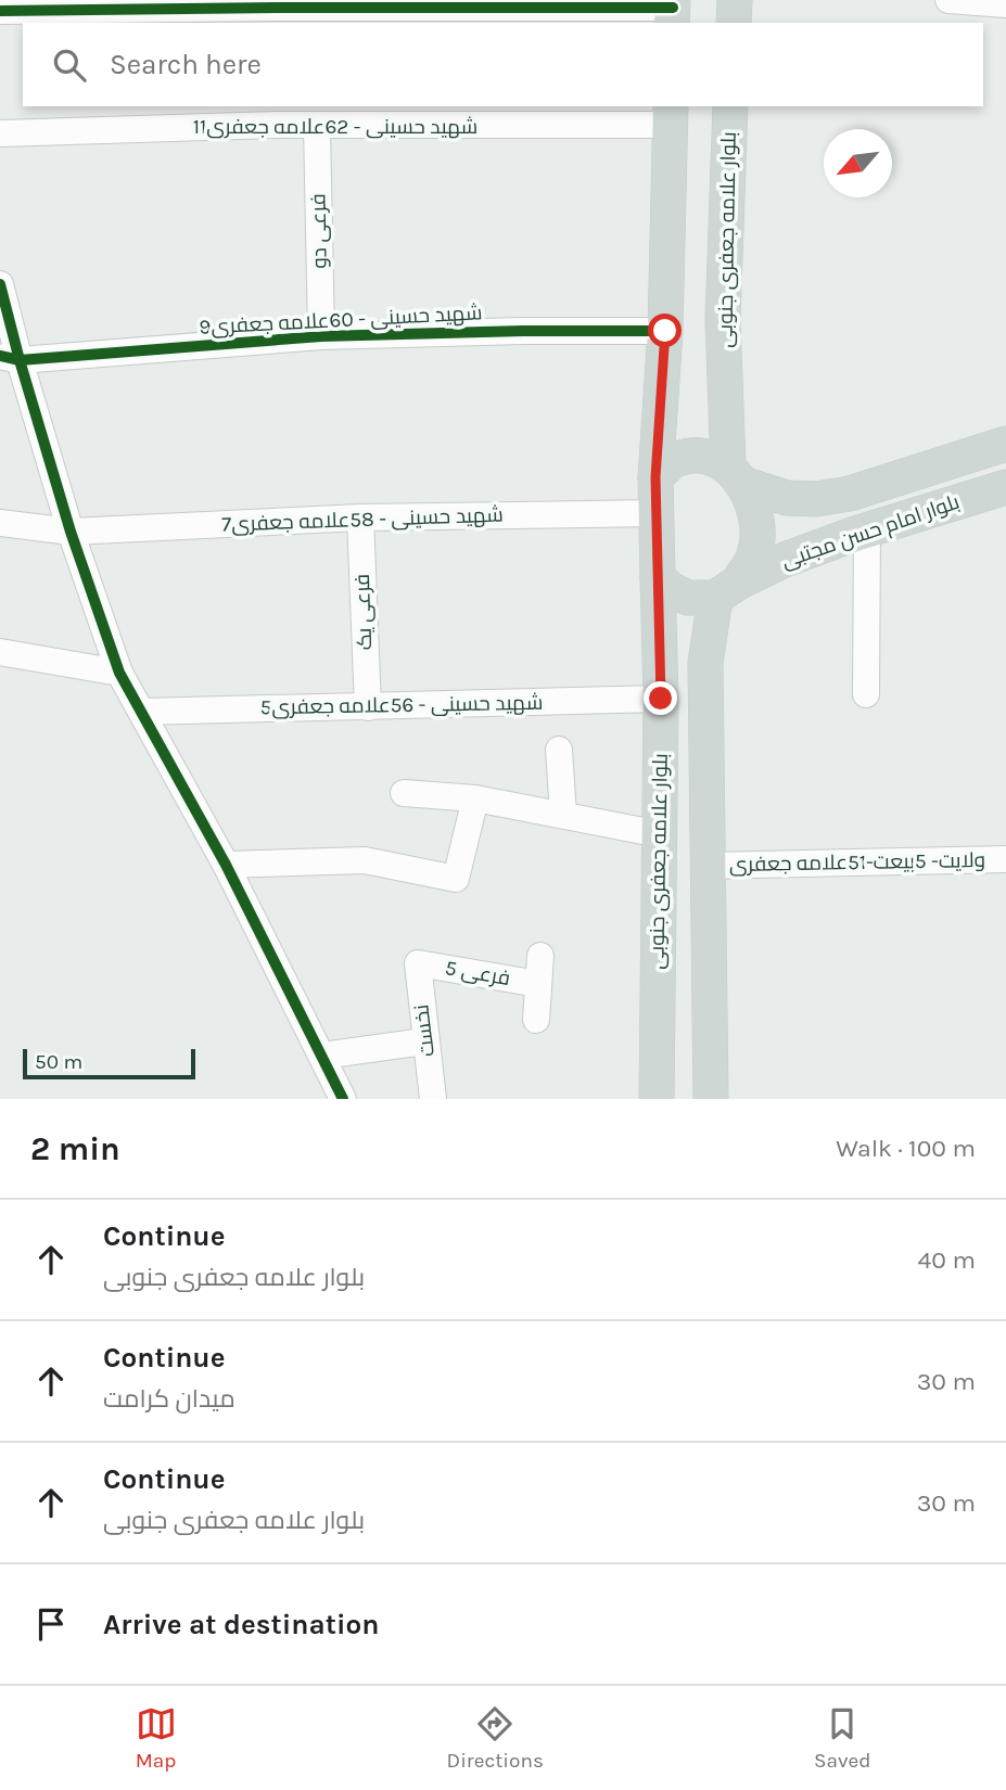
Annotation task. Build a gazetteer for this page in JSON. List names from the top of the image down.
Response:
{
  "streets": {
    "main road": ["بلوار علامه جعفری جنوبی", "بلوار امام حسن مجتبی"],
    "street": [
      "11شهید حسینی - 62علامه جعفری",
      "فرعی دو",
      "9شهید حسینی - 60علامه جعفری",
      "7شهید حسینی - 58علامه جعفری",
      "فرعی یک",
      "5شهید حسینی - 56علامه جعفری",
      "ولایت- 5بیعت-51علامه جعفری",
      "فرعی 5",
      "نخست"
    ]
  },
  "crossings": [
    ["11شهید حسینی - 62علامه جعفری", "فرعی دو"],
    ["فرعی دو", "9شهید حسینی - 60علامه جعفری"],
    ["بلوار علامه جعفری جنوبی", "7شهید حسینی - 58علامه جعفری"],
    ["بلوار علامه جعفری جنوبی", "بلوار امام حسن مجتبی"],
    ["بلوار علامه جعفری جنوبی", "5شهید حسینی - 56علامه جعفری"],
    ["7شهید حسینی - 58علامه جعفری", "بلوار امام حسن مجتبی"],
    ["7شهید حسینی - 58علامه جعفری", "فرعی یک"],
    ["فرعی یک", "5شهید حسینی - 56علامه جعفری"],
    ["فرعی 5", "نخست"]
  ],
  "scale_bar": "50 m",
  "north": "bottom left",
  "page": {
    "search": "Search here",
    "scale": "50 m",
    "heading": ["2 min", "Walk · 100 m"],
    "list": [
      ["Continue", "بلوار علامه جعفری جنوبی", "40 m"],
      ["Continue", "میدان کرامت", "30 m"],
      ["Continue", "بلوار علامه جعفری جنوبی", "30 m"],
      "Arrive at destination"
    ],
    "nav": ["Map", "Directions", "Saved"]
  }
}
